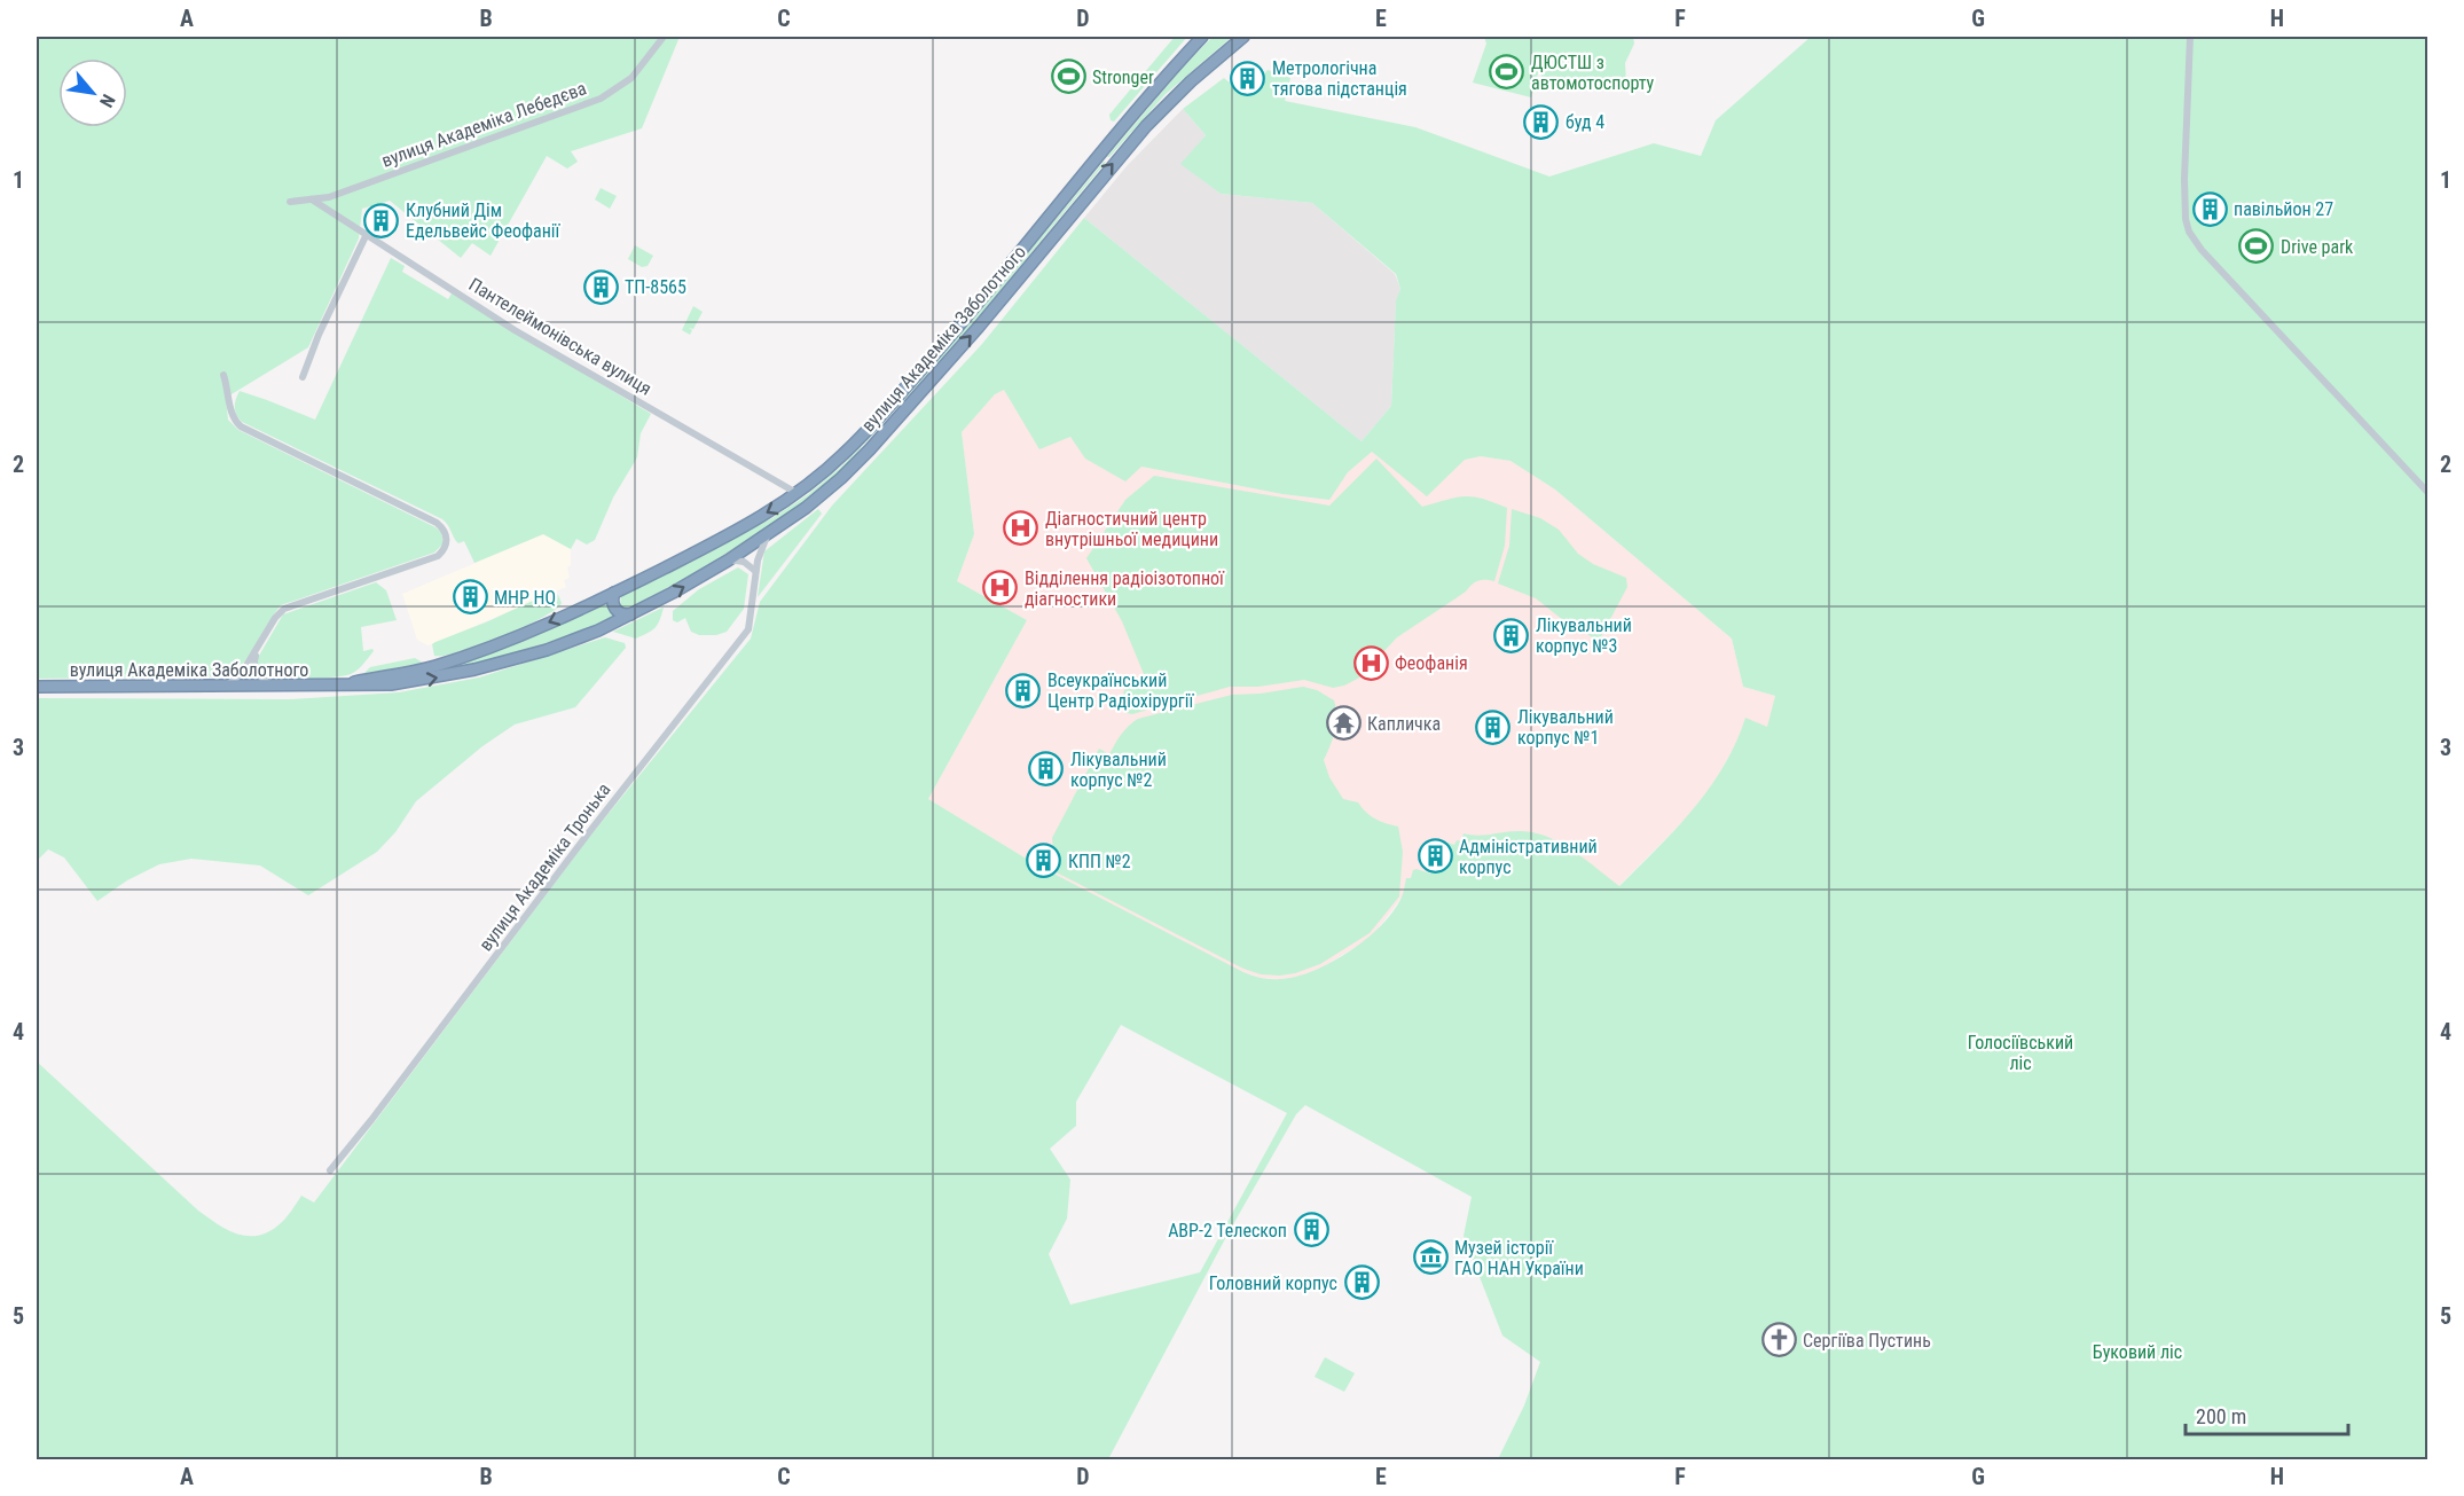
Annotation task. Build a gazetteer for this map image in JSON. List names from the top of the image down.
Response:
{
  "streets": {
    "highway": ["вулиця Академіка Заболотного"],
    "street": ["вулиця Академіка Лебедєва", "Пантелеймонівська вулиця", "вулиця Академіка Тронька"]
  },
  "crossings": [
    ["вулиця Академіка Лебедєва", "Пантелеймонівська вулиця"],
    ["Пантелеймонівська вулиця", "вулиця Академіка Заболотного"],
    ["вулиця Академіка Заболотного", "вулиця Академіка Тронька"]
  ],
  "parks": ["Голосіївський ліс", "Буковий ліс"],
  "places": {
    "sports": ["ДЮСТШ з автомотоспорту", "Stronger", "Drive park"],
    "building": [
      "Метрологічна тягова підстанція",
      "буд 4",
      "павільйон 27",
      "Клубний Дім Едельвейс Феофанії",
      "ТП-8565",
      "MHP HQ",
      "Лікувальний корпус №3",
      "Всеукраїнський Центр Радіохірургії",
      "Лікувальний корпус №1",
      "Лікувальний корпус №2",
      "Адміністративний корпус",
      "КПП №2",
      "АВР-2 Телескоп",
      "Головний корпус"
    ],
    "hospital": ["Діагностичний центр внутрішньої медицини", "Відділення радіоізотопної діагностики", "Феофанія"],
    "temple": ["Капличка"],
    "museum": ["Музей історії ГАО НАН України"],
    "church": ["Сергіїва Пустинь"]
  },
  "scale_bar": "200 m",
  "north": "bottom right",
  "grid": {
    "columns": [
      "A",
      "B",
      "C",
      "D",
      "E",
      "F",
      "G",
      "H"
    ],
    "rows": [
      "1",
      "2",
      "3",
      "4",
      "5"
    ]
  }
}
